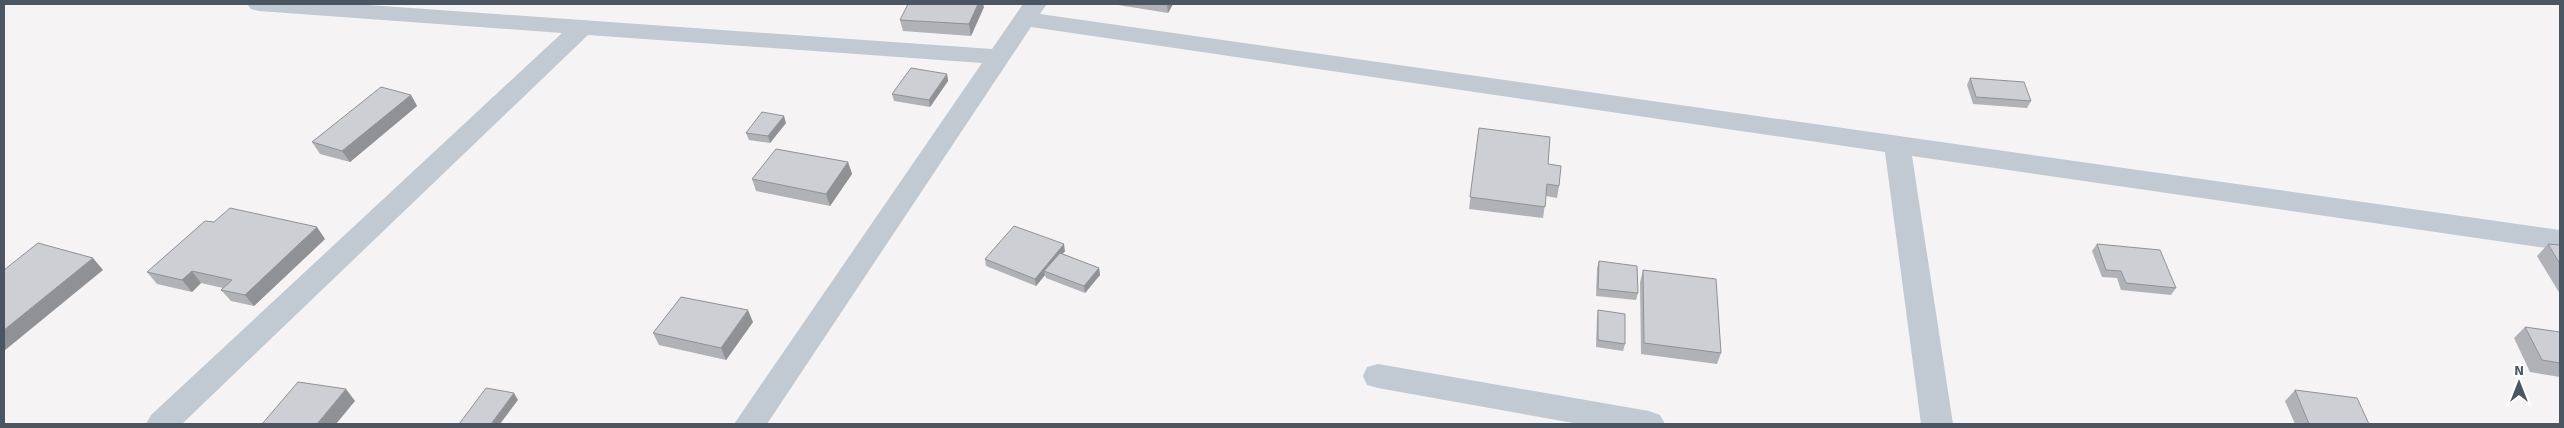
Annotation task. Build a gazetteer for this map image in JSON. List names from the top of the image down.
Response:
{
  "north": "top"
}
